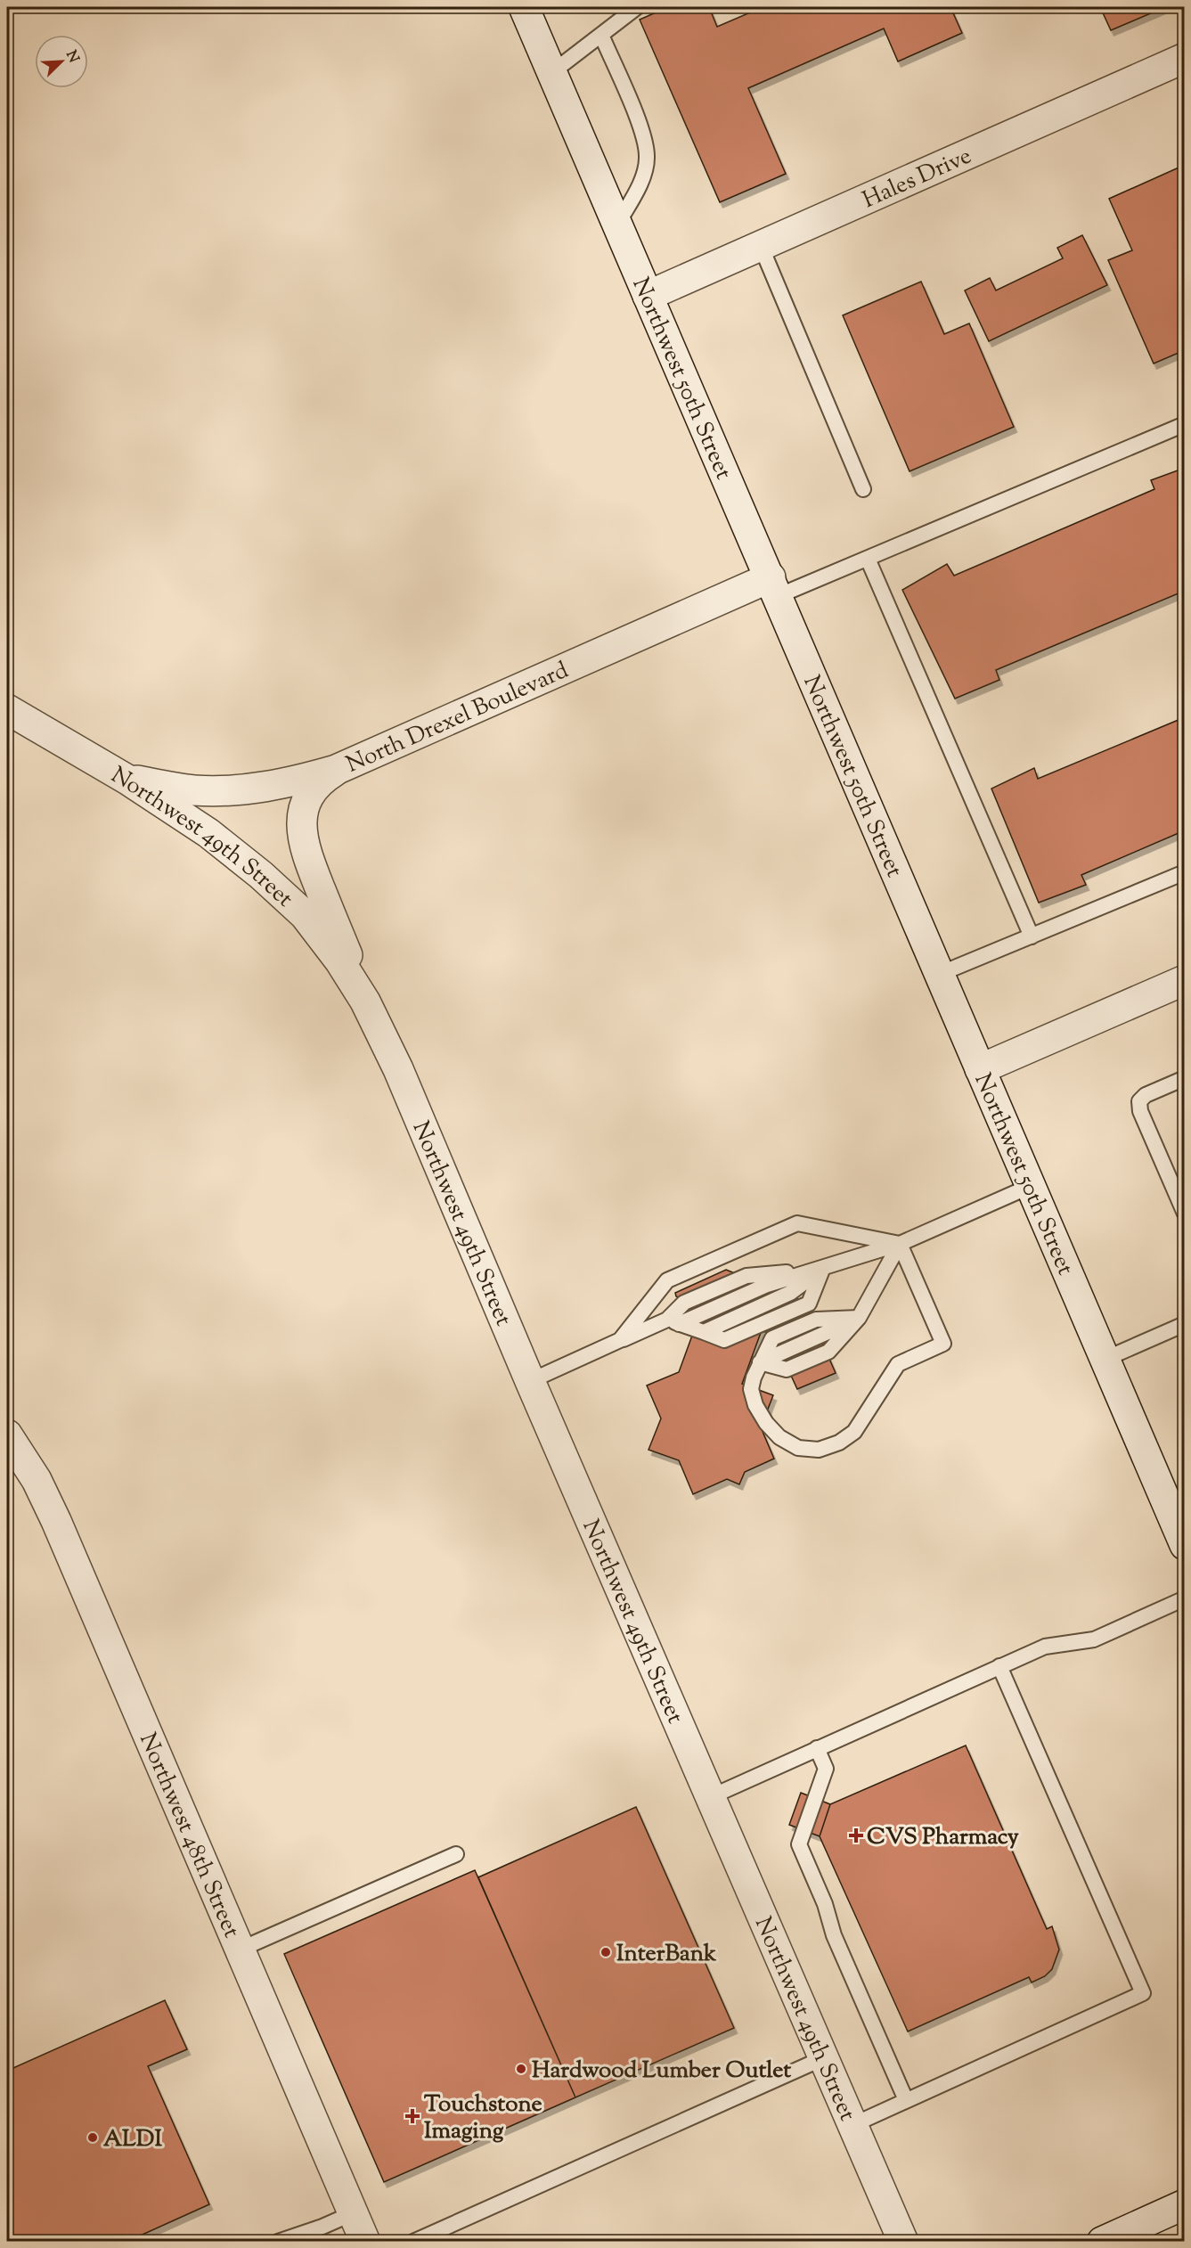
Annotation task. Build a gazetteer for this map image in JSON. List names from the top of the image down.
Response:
{
  "streets": {
    "street": [
      "Hales Drive",
      "Northwest 50th Street",
      "North Drexel Boulevard",
      "Northwest 49th Street",
      "Northwest 48th Street"
    ]
  },
  "crossings": [
    ["Hales Drive", "Northwest 50th Street"],
    ["Northwest 50th Street", "North Drexel Boulevard"],
    ["North Drexel Boulevard", "Northwest 49th Street"]
  ],
  "places": {
    "health": ["CVS Pharmacy", "Touchstone Imaging"],
    "other": ["InterBank", "Hardwood Lumber Outlet", "ALDI"]
  },
  "north": "top right"
}
